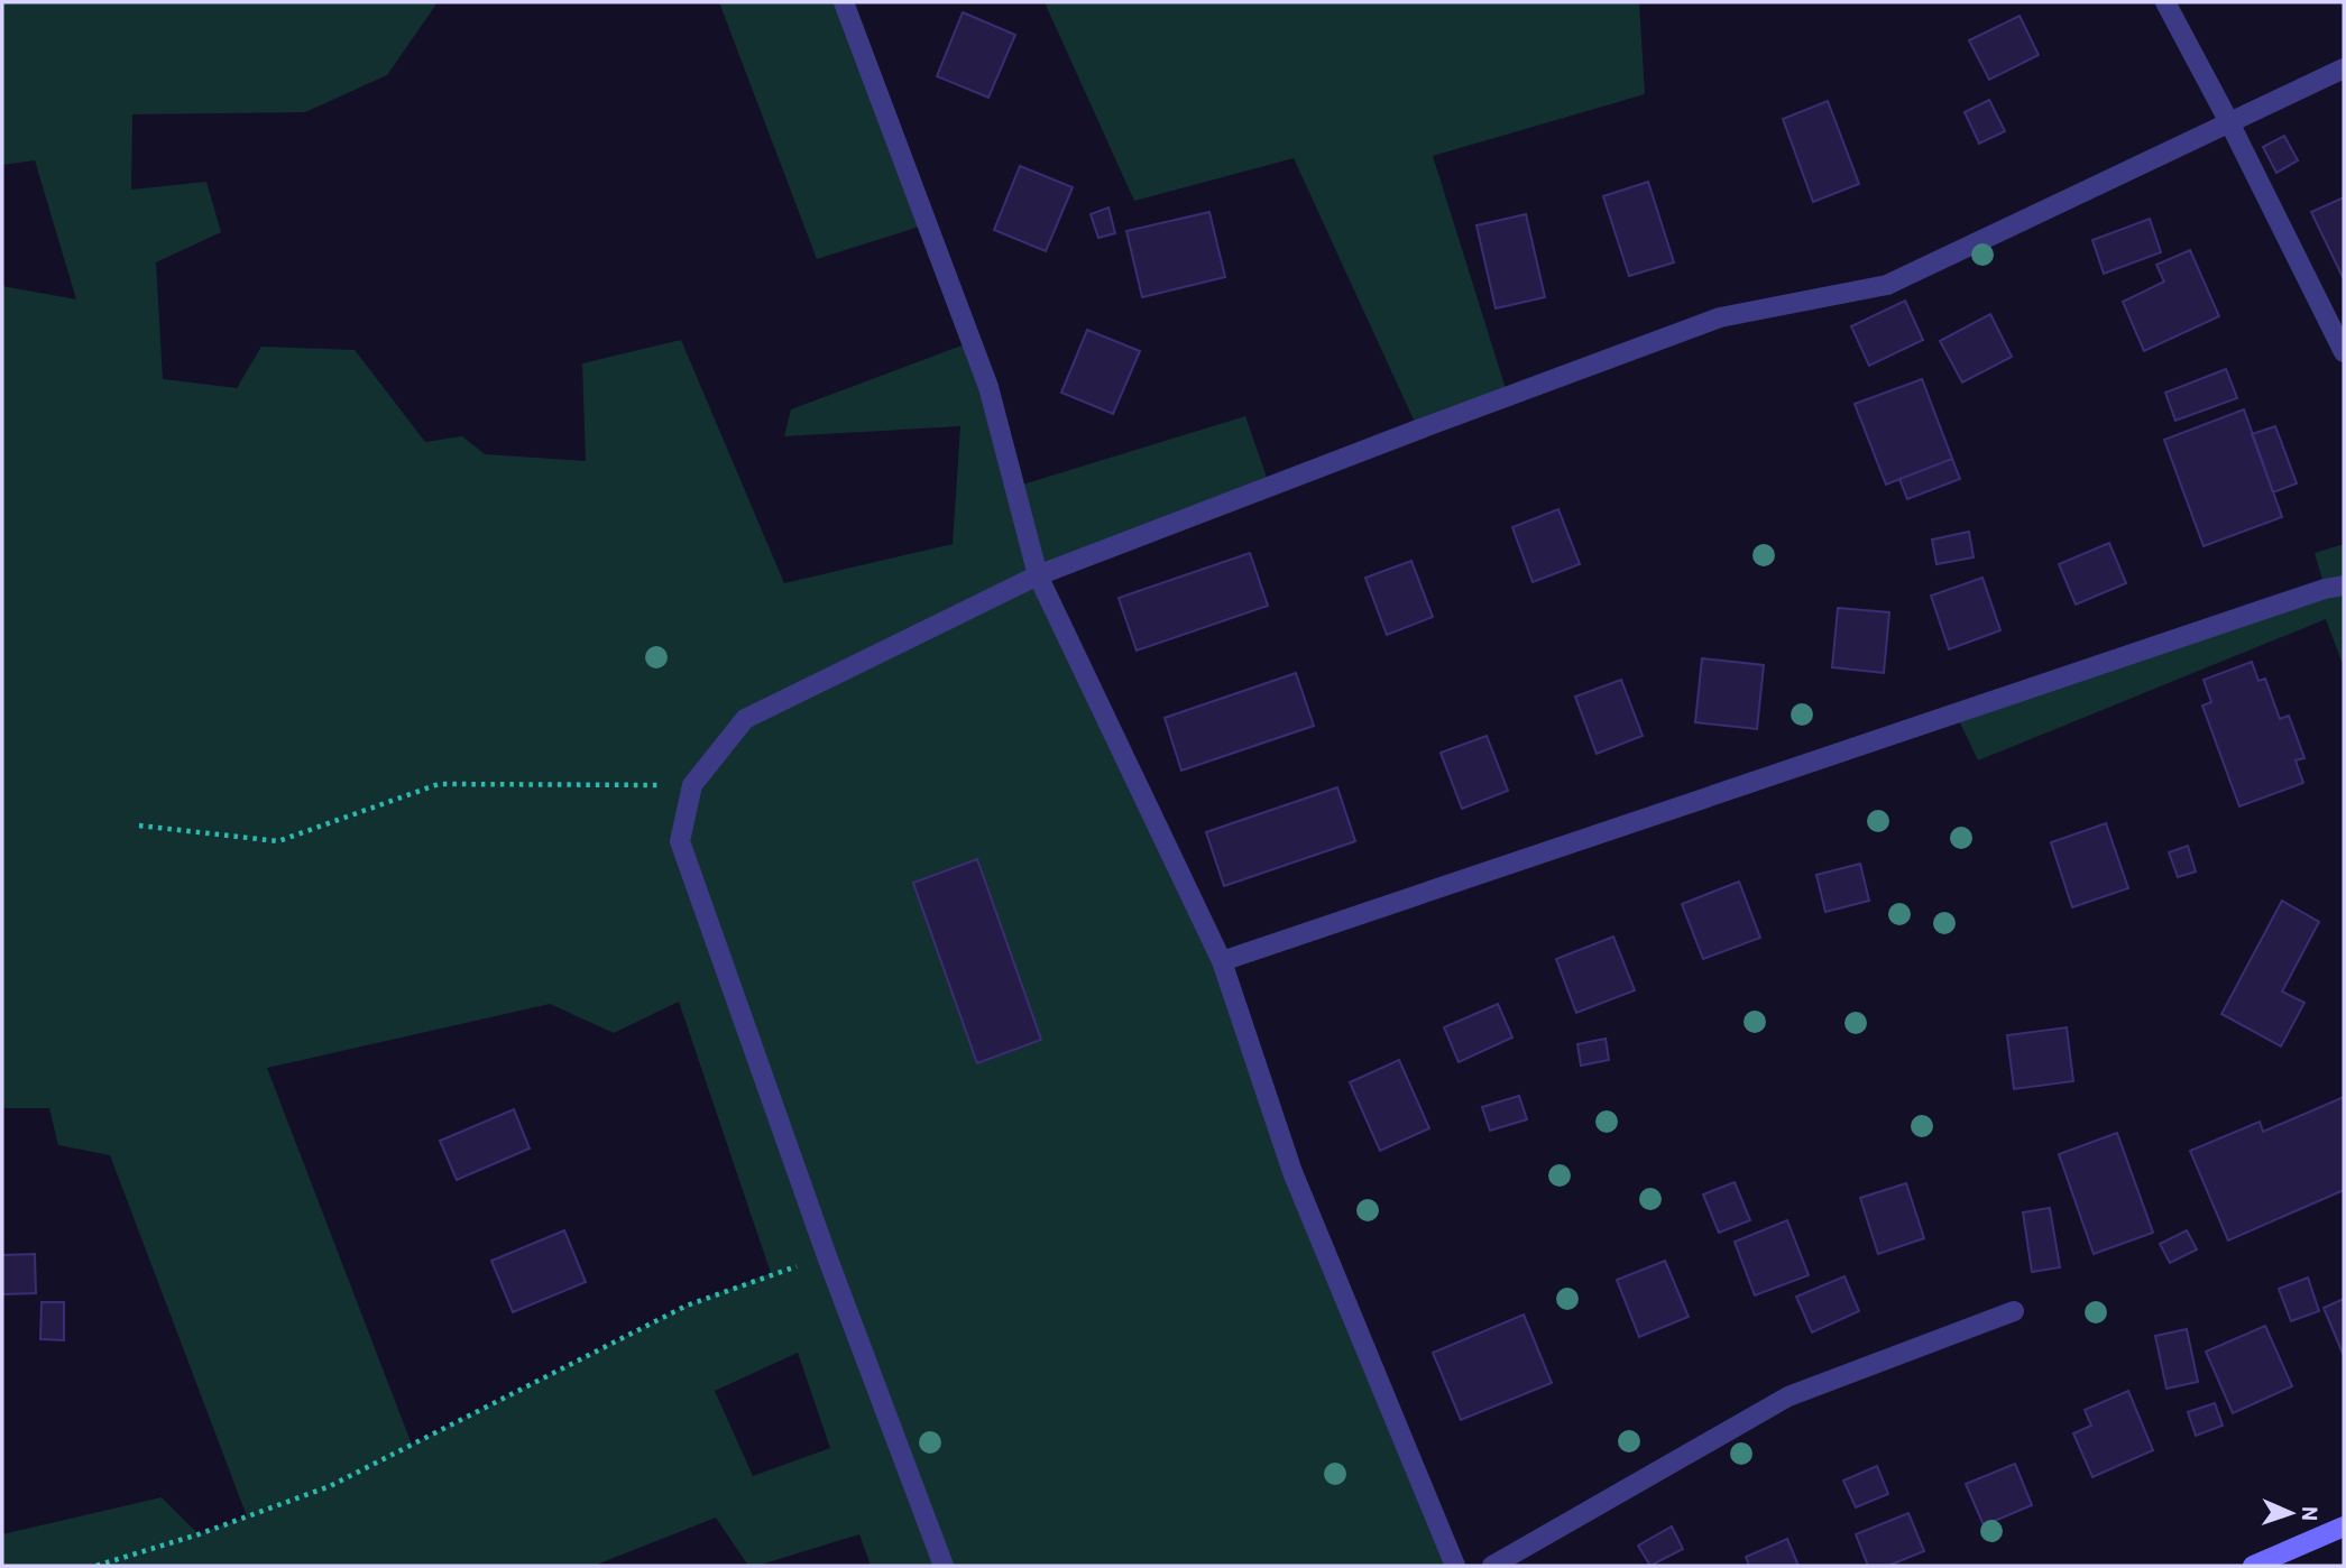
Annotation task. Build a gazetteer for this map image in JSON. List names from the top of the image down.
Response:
{
  "north": "right"
}
